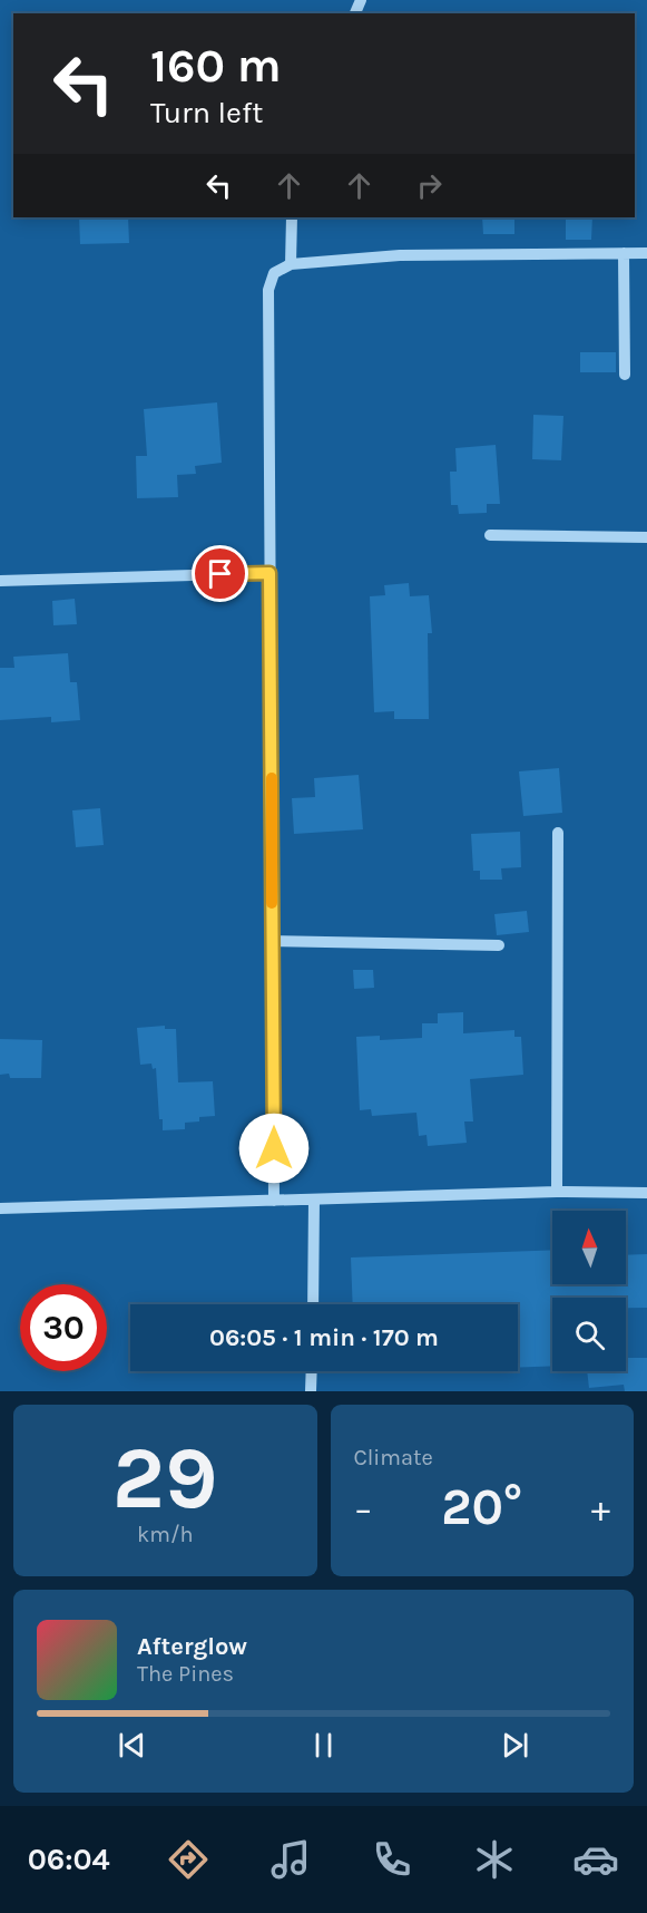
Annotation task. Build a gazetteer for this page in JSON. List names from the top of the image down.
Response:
{
  "north": "top",
  "page": {
    "turn": ["160 m", "Turn left"],
    "limit": "30",
    "trip": "06:05 · 1 min · 170 m",
    "tile": [
      ["29", "km/h"],
      "Climate"
    ],
    "heat": ["−", "20°", "+"],
    "song": ["Afterglow", "The Pines"],
    "tabs": "06:04"
  }
}
